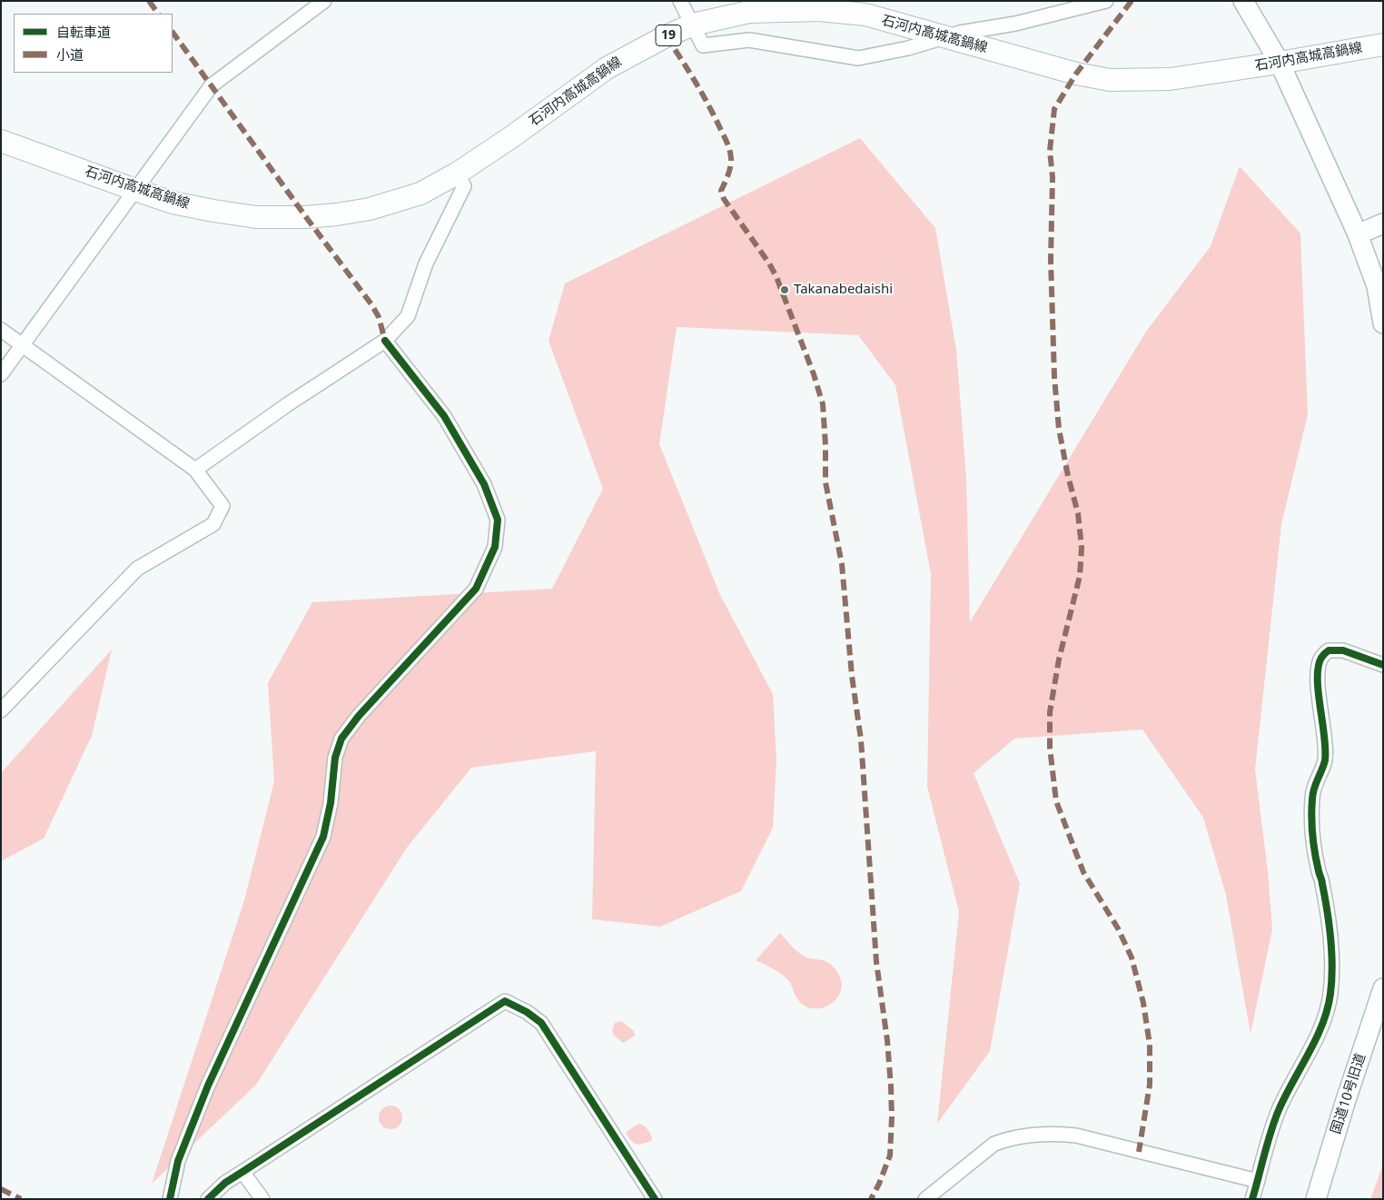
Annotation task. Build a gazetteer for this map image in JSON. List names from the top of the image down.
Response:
{
  "streets": {
    "main road": ["石河内高城高鍋線", "19"],
    "street": ["国道10号旧道"]
  },
  "places": ["Takanabedaishi"],
  "legend": ["自転車道", "小道"]
}
